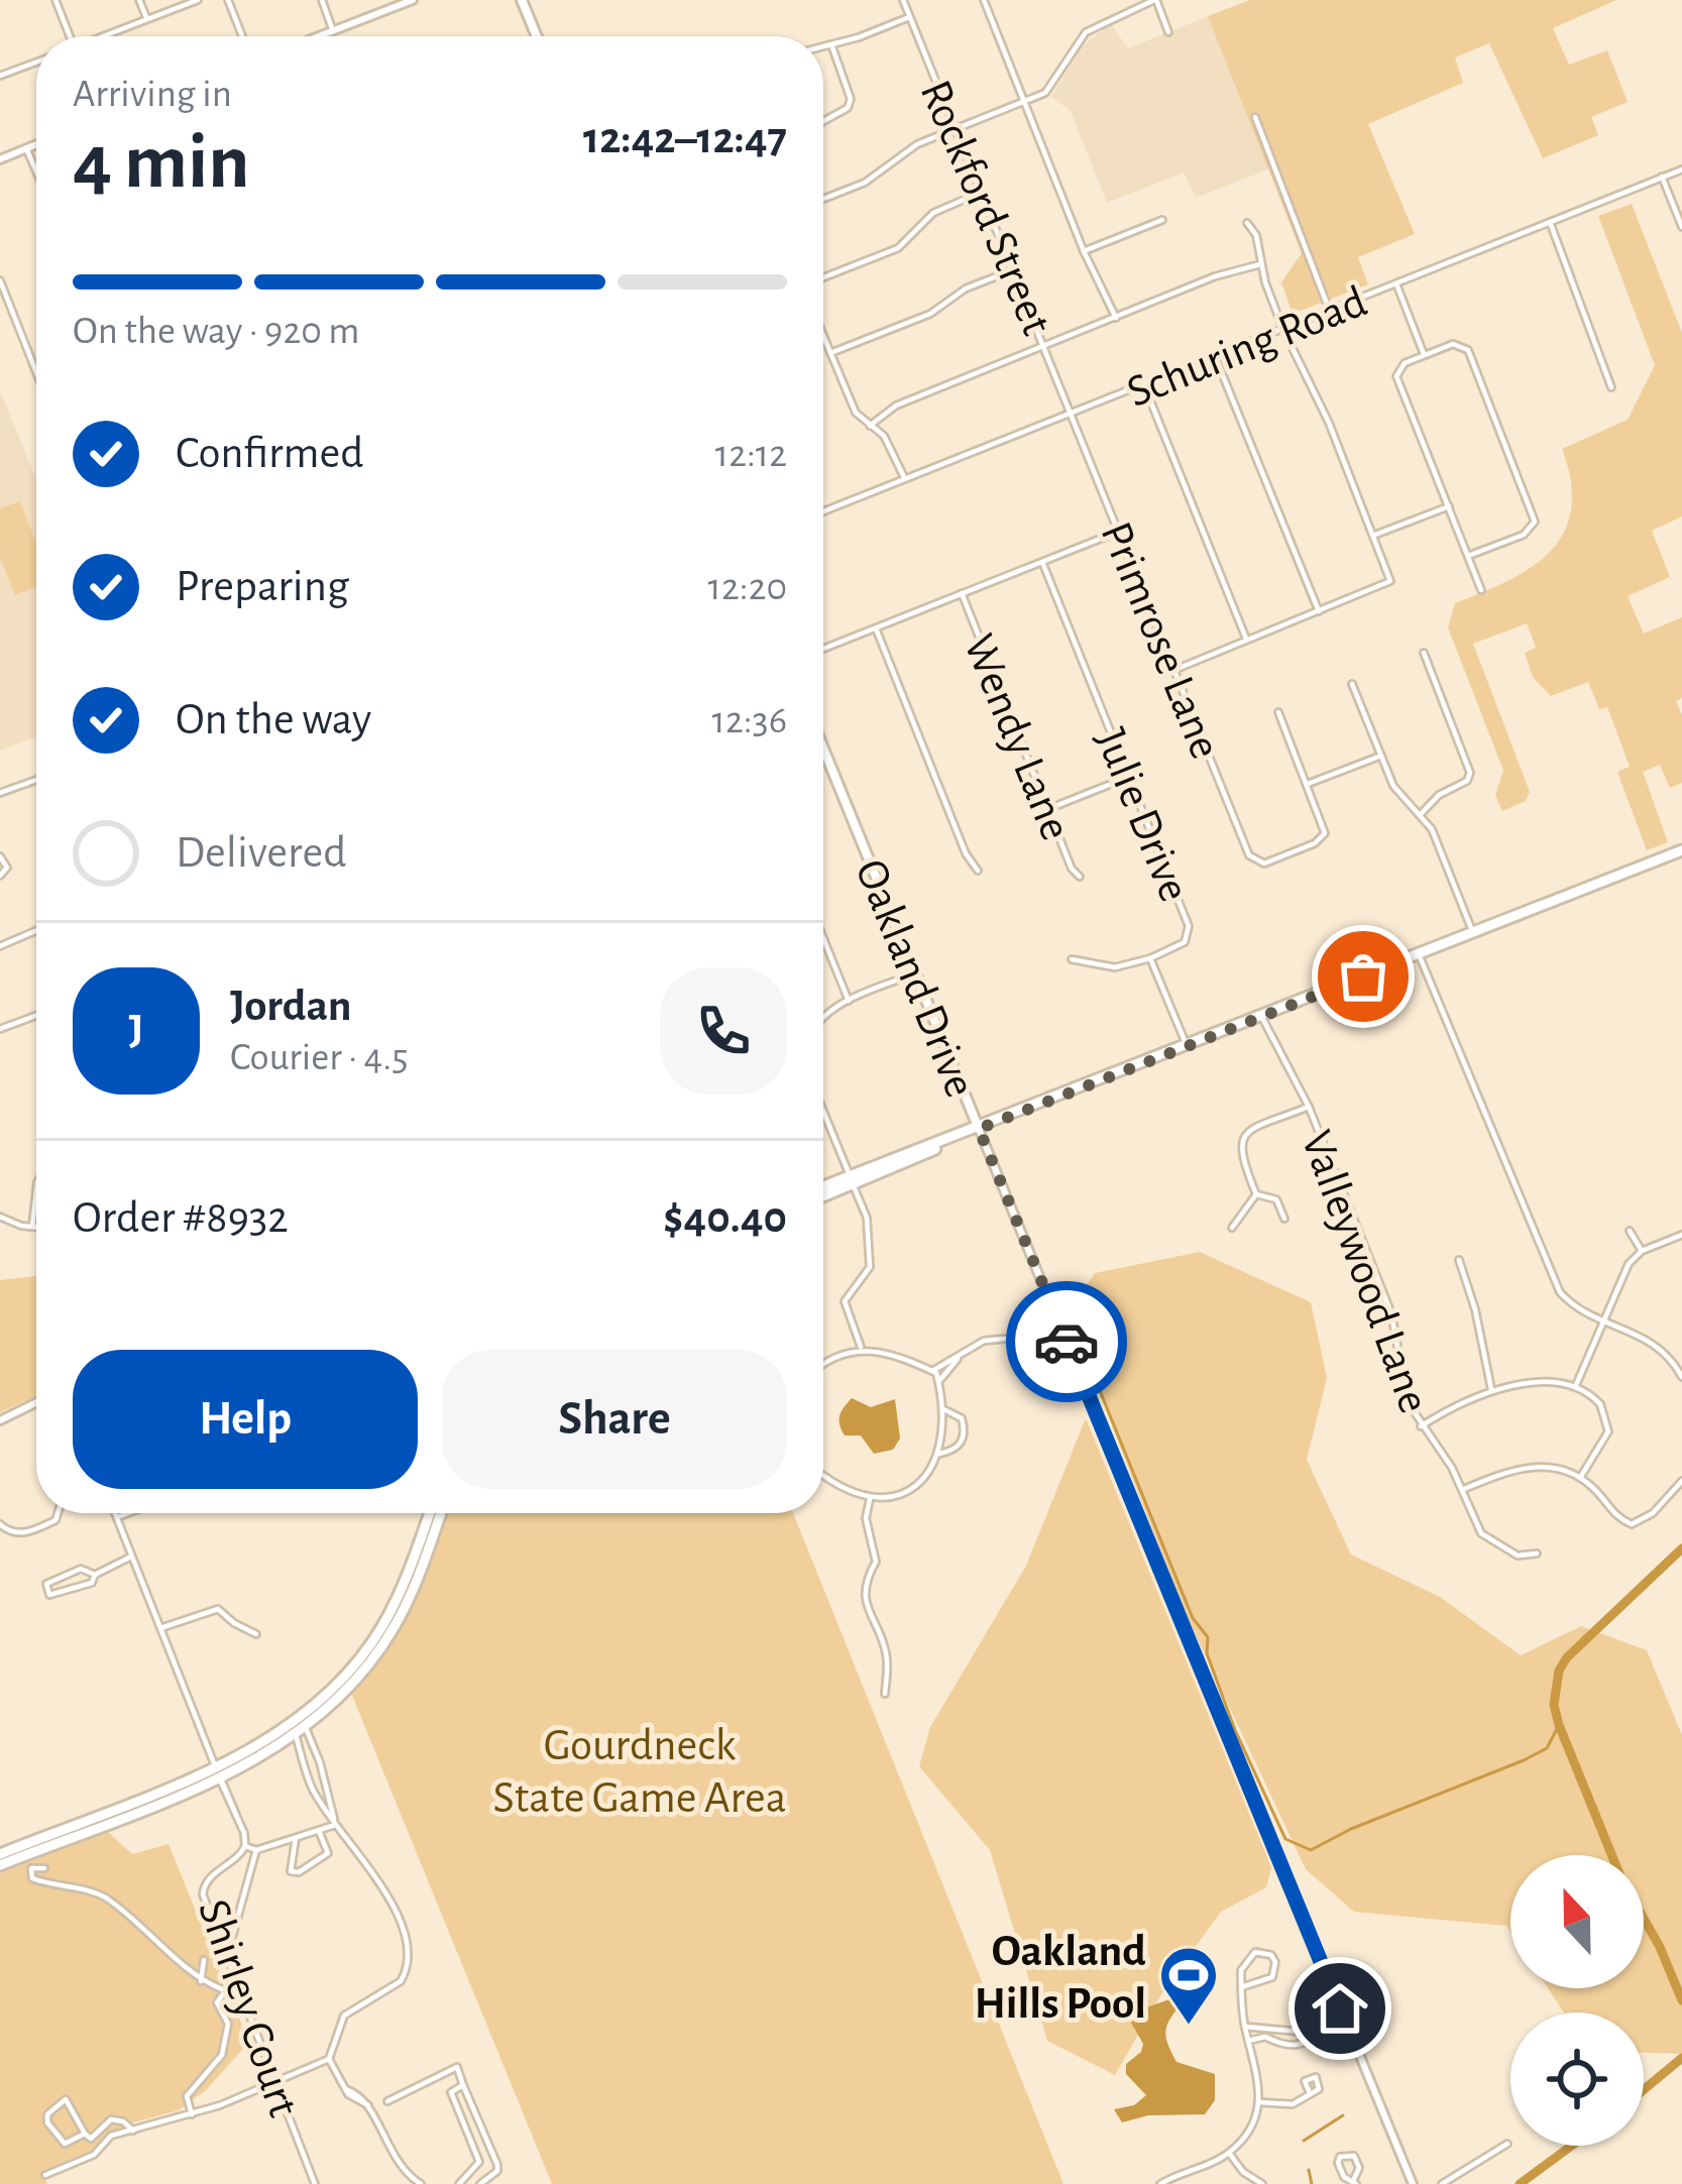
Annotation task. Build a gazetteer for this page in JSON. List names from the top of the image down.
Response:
{
  "streets": {
    "main road": ["Oakland Drive"],
    "street": [
      "Rockford Street",
      "Schuring Road",
      "Primrose Lane",
      "Wendy Lane",
      "Julie Drive",
      "Valleywood Lane",
      "Shirley Court"
    ]
  },
  "crossings": [
    ["Rockford Street", "Schuring Road"],
    ["Rockford Street", "Primrose Lane"],
    ["Schuring Road", "Primrose Lane"]
  ],
  "parks": ["Gourdneck State Game Area"],
  "places": {
    "sports": ["Oakland Hills Pool"]
  },
  "north": "top",
  "page": {
    "heading": ["4 min", "Arriving in", "12:42–12:47"],
    "panel": [
      "Jordan",
      "Courier · 4.5",
      "Order #8932",
      "$40.40"
    ],
    "bar": "On the way · 920 m",
    "list": [
      ["Confirmed", "12:12"],
      ["Preparing", "12:20"],
      ["On the way", "12:36"],
      "Delivered"
    ],
    "round": "J",
    "buttons": ["Help", "Share"]
  }
}
